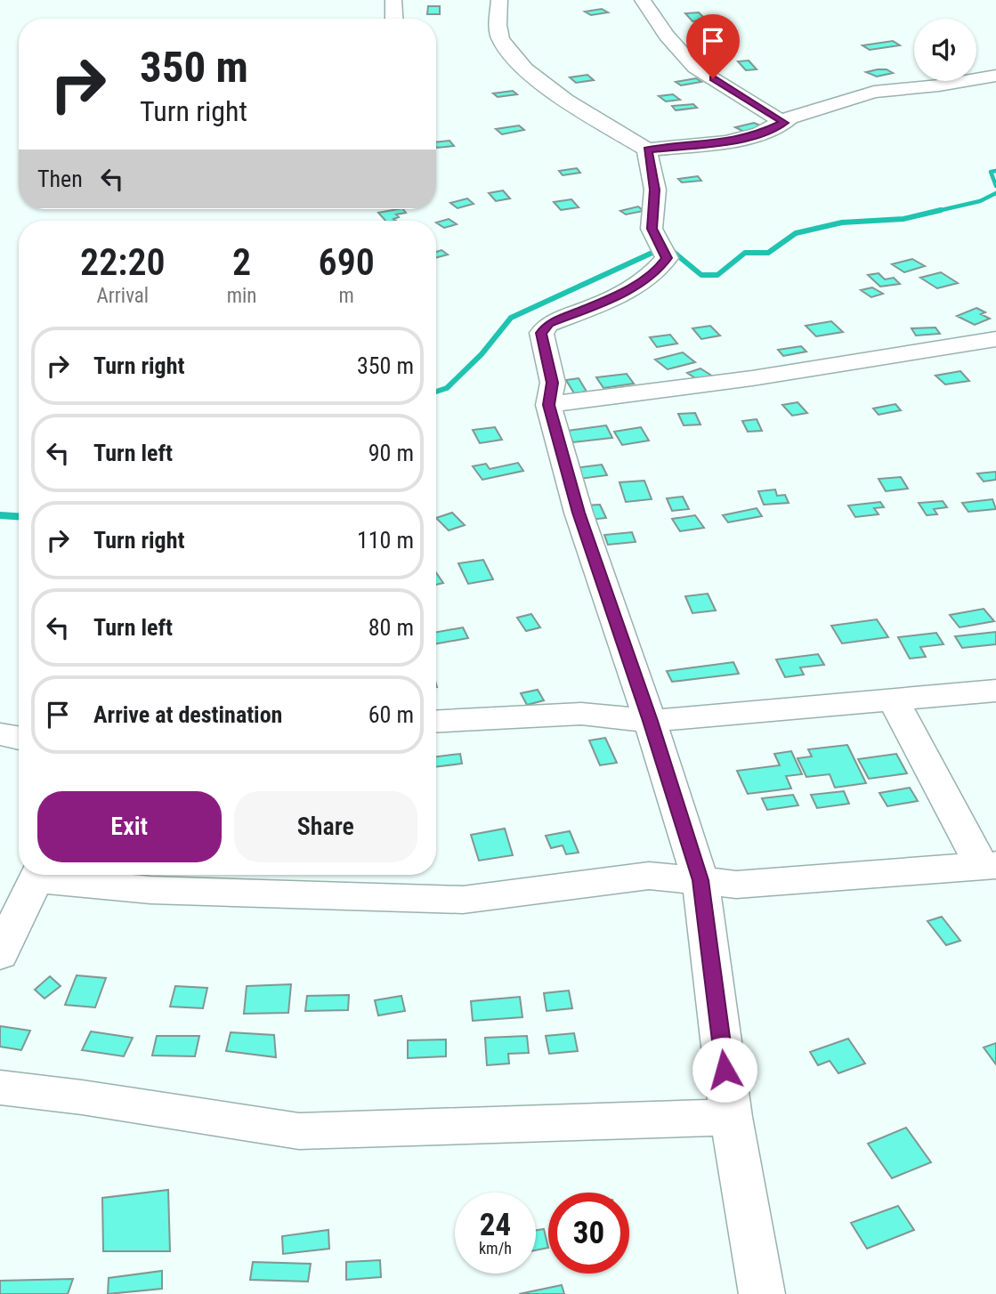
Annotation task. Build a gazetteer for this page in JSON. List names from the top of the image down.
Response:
{
  "page": {
    "turn": ["350 m", "Turn right"],
    "then": "Then",
    "eta": [
      "22:20",
      "Arrival",
      "2",
      "min",
      "690",
      "m"
    ],
    "list": [
      {
        "name": "Turn right",
        "value": "350 m"
      },
      {
        "name": "Turn left",
        "value": "90 m"
      },
      {
        "name": "Turn right",
        "value": "110 m"
      },
      {
        "name": "Turn left",
        "value": "80 m"
      },
      {
        "name": "Arrive at destination",
        "value": "60 m"
      }
    ],
    "buttons": ["Exit", "Share"],
    "speed": "24 km/h",
    "limit": "30"
  }
}
